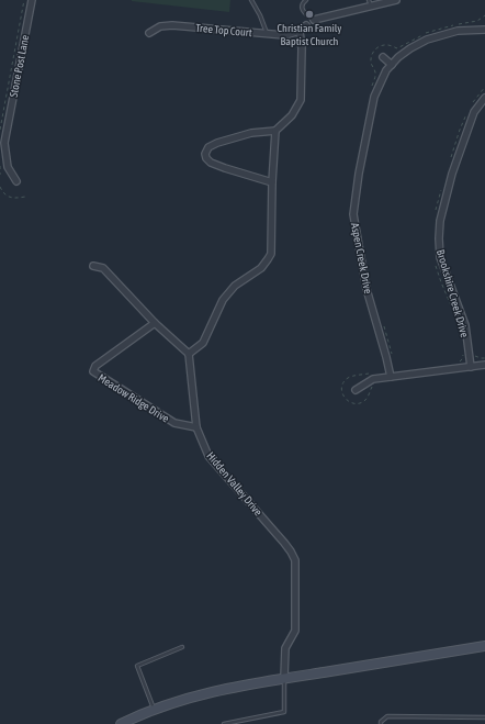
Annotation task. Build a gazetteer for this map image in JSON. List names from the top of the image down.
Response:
{
  "streets": {
    "street": [
      "Tree Top Court",
      "Stone Post Lane",
      "Aspen Creek Drive",
      "Brookshire Creek Drive",
      "Meadow Ridge Drive",
      "Hidden Valley Drive"
    ]
  },
  "crossings": [
    ["Meadow Ridge Drive", "Hidden Valley Drive"]
  ],
  "places": ["Christian Family Baptist Church"]
}
